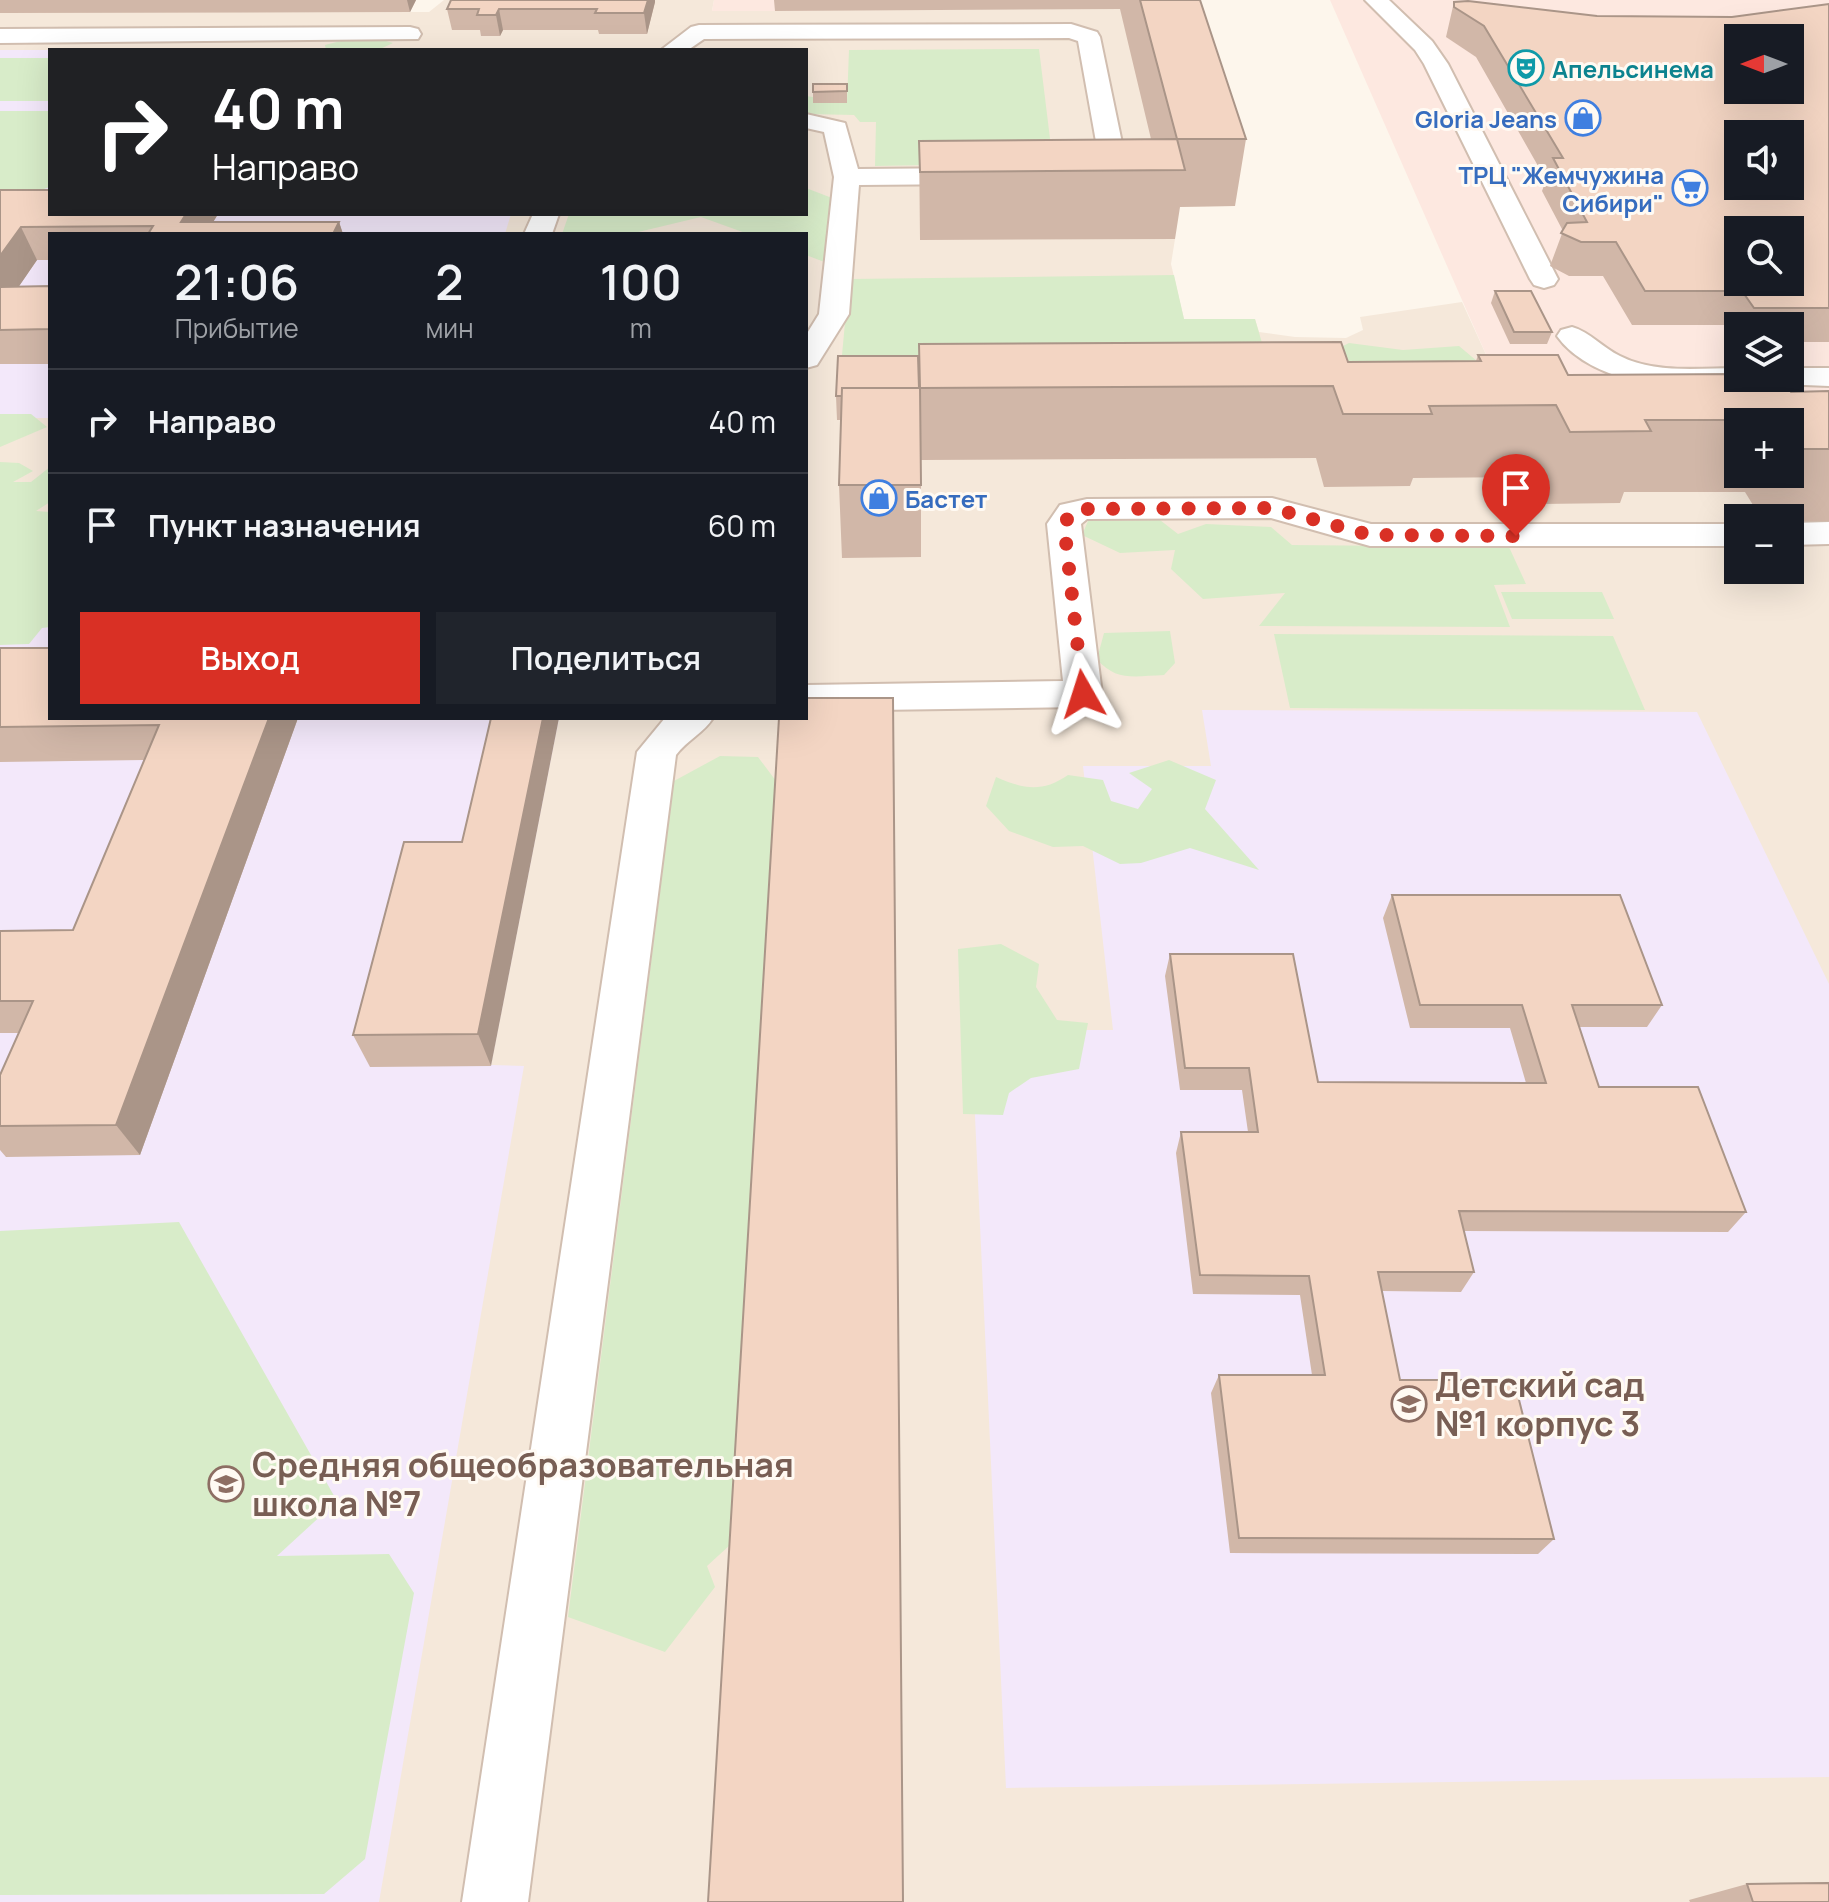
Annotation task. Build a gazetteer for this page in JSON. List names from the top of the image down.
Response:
{
  "places": {
    "theatre": ["Апельсинема"],
    "shop": ["Gloria Jeans", "Бастет"],
    "supermarket": ["ТРЦ \"Жемчужина Сибири\""],
    "school or university": ["Детский сад №1 корпус 3", "Средняя общеобразовательная школа №7"]
  },
  "north": "left",
  "page": {
    "map_buttons": ["+", "−"],
    "turn": ["40 m", "Направо"],
    "eta": [
      "21:06",
      "Прибытие",
      "2",
      "мин",
      "100",
      "m"
    ],
    "list": [
      {
        "name": "Направо",
        "value": "40 m"
      },
      {
        "name": "Пункт назначения",
        "value": "60 m"
      }
    ],
    "buttons": ["Выход", "Поделиться"]
  }
}
